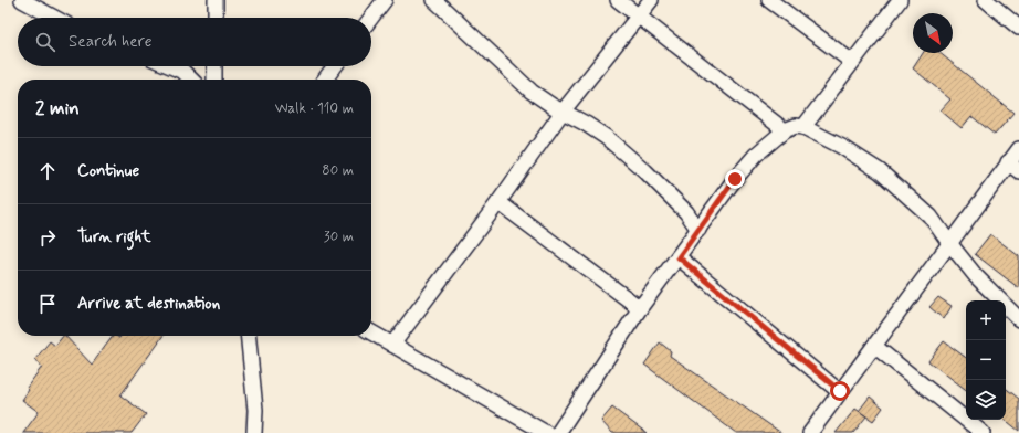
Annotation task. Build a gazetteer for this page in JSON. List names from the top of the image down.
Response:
{
  "north": "bottom right",
  "page": {
    "search": "Search here",
    "heading": ["2 min", "Walk · 110 m"],
    "list": [
      ["Continue", "80 m"],
      ["Turn right", "30 m"],
      "Arrive at destination"
    ],
    "map_buttons": ["+", "−"]
  }
}
